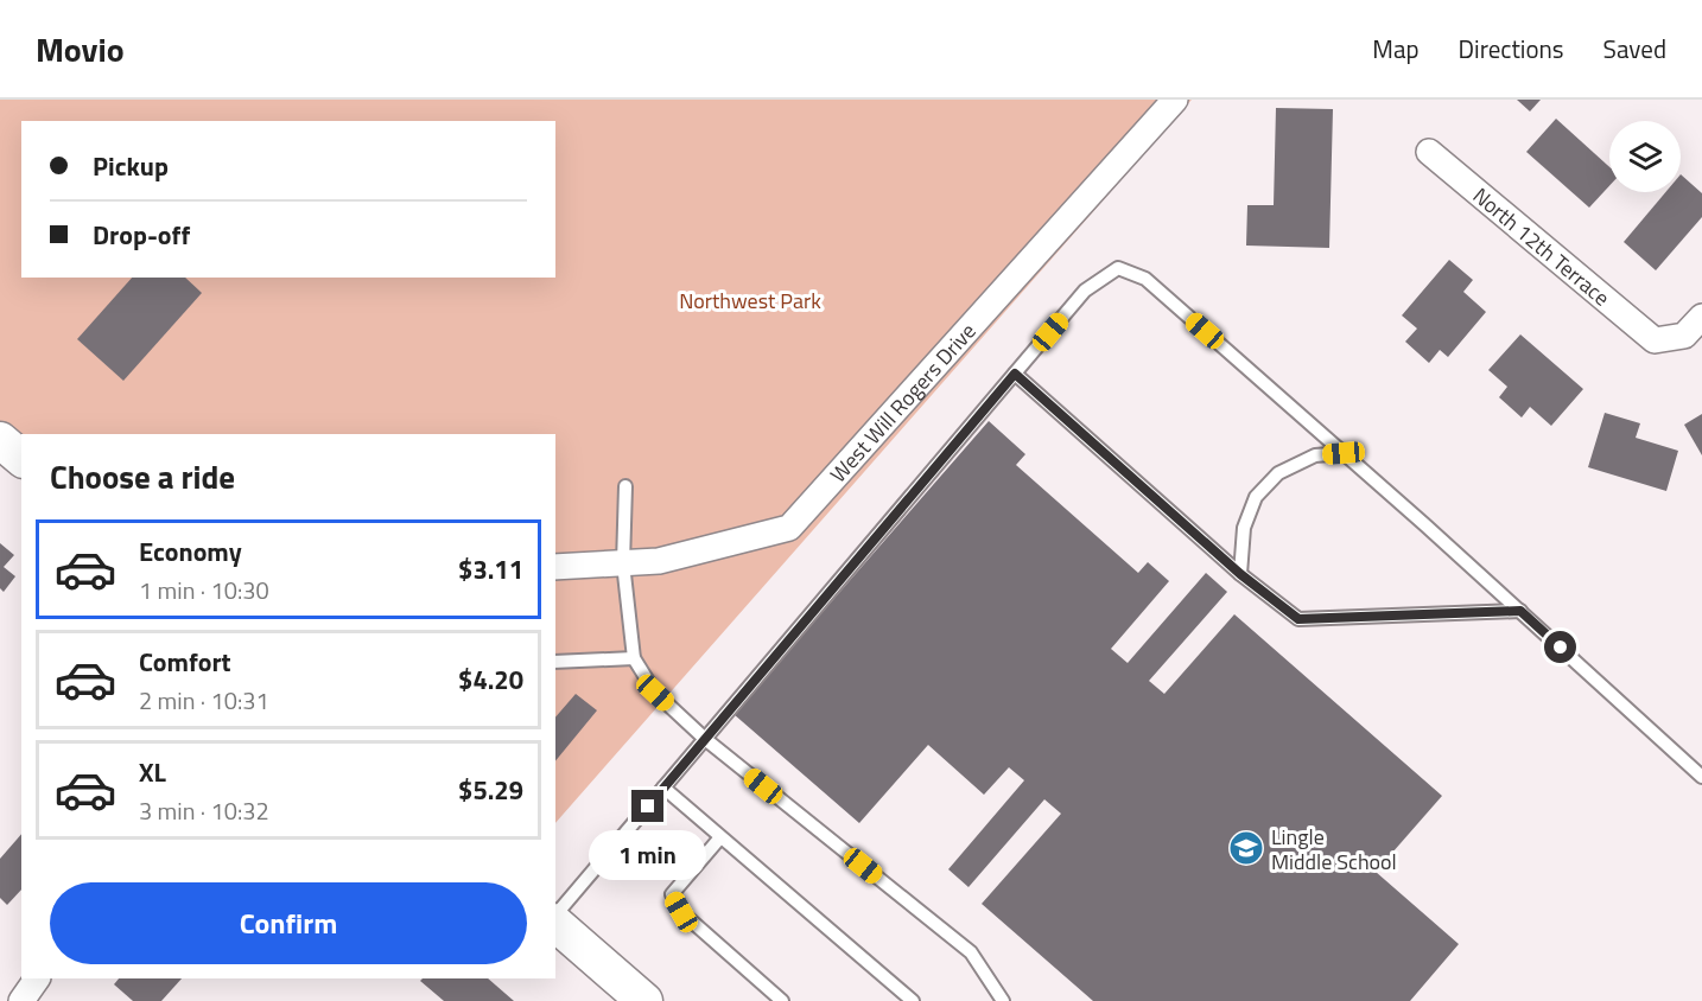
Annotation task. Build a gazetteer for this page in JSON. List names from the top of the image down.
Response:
{
  "streets": {
    "street": ["North 12th Terrace", "West Will Rogers Drive"]
  },
  "parks": ["Northwest Park"],
  "places": {
    "school or university": ["Lingle Middle School"]
  },
  "page": {
    "header": "Movio",
    "nav": ["Map", "Directions", "Saved"],
    "banner": ["Pickup", "Drop-off"],
    "heading": "Choose a ride",
    "list": [
      {
        "name": "Economy",
        "note": "1 min · 10:30",
        "value": "$3.11"
      },
      {
        "name": "Comfort",
        "note": "2 min · 10:31",
        "value": "$4.20"
      },
      {
        "name": "XL",
        "note": "3 min · 10:32",
        "value": "$5.29"
      }
    ],
    "bubble": "1 min",
    "buttons": "Confirm"
  }
}
